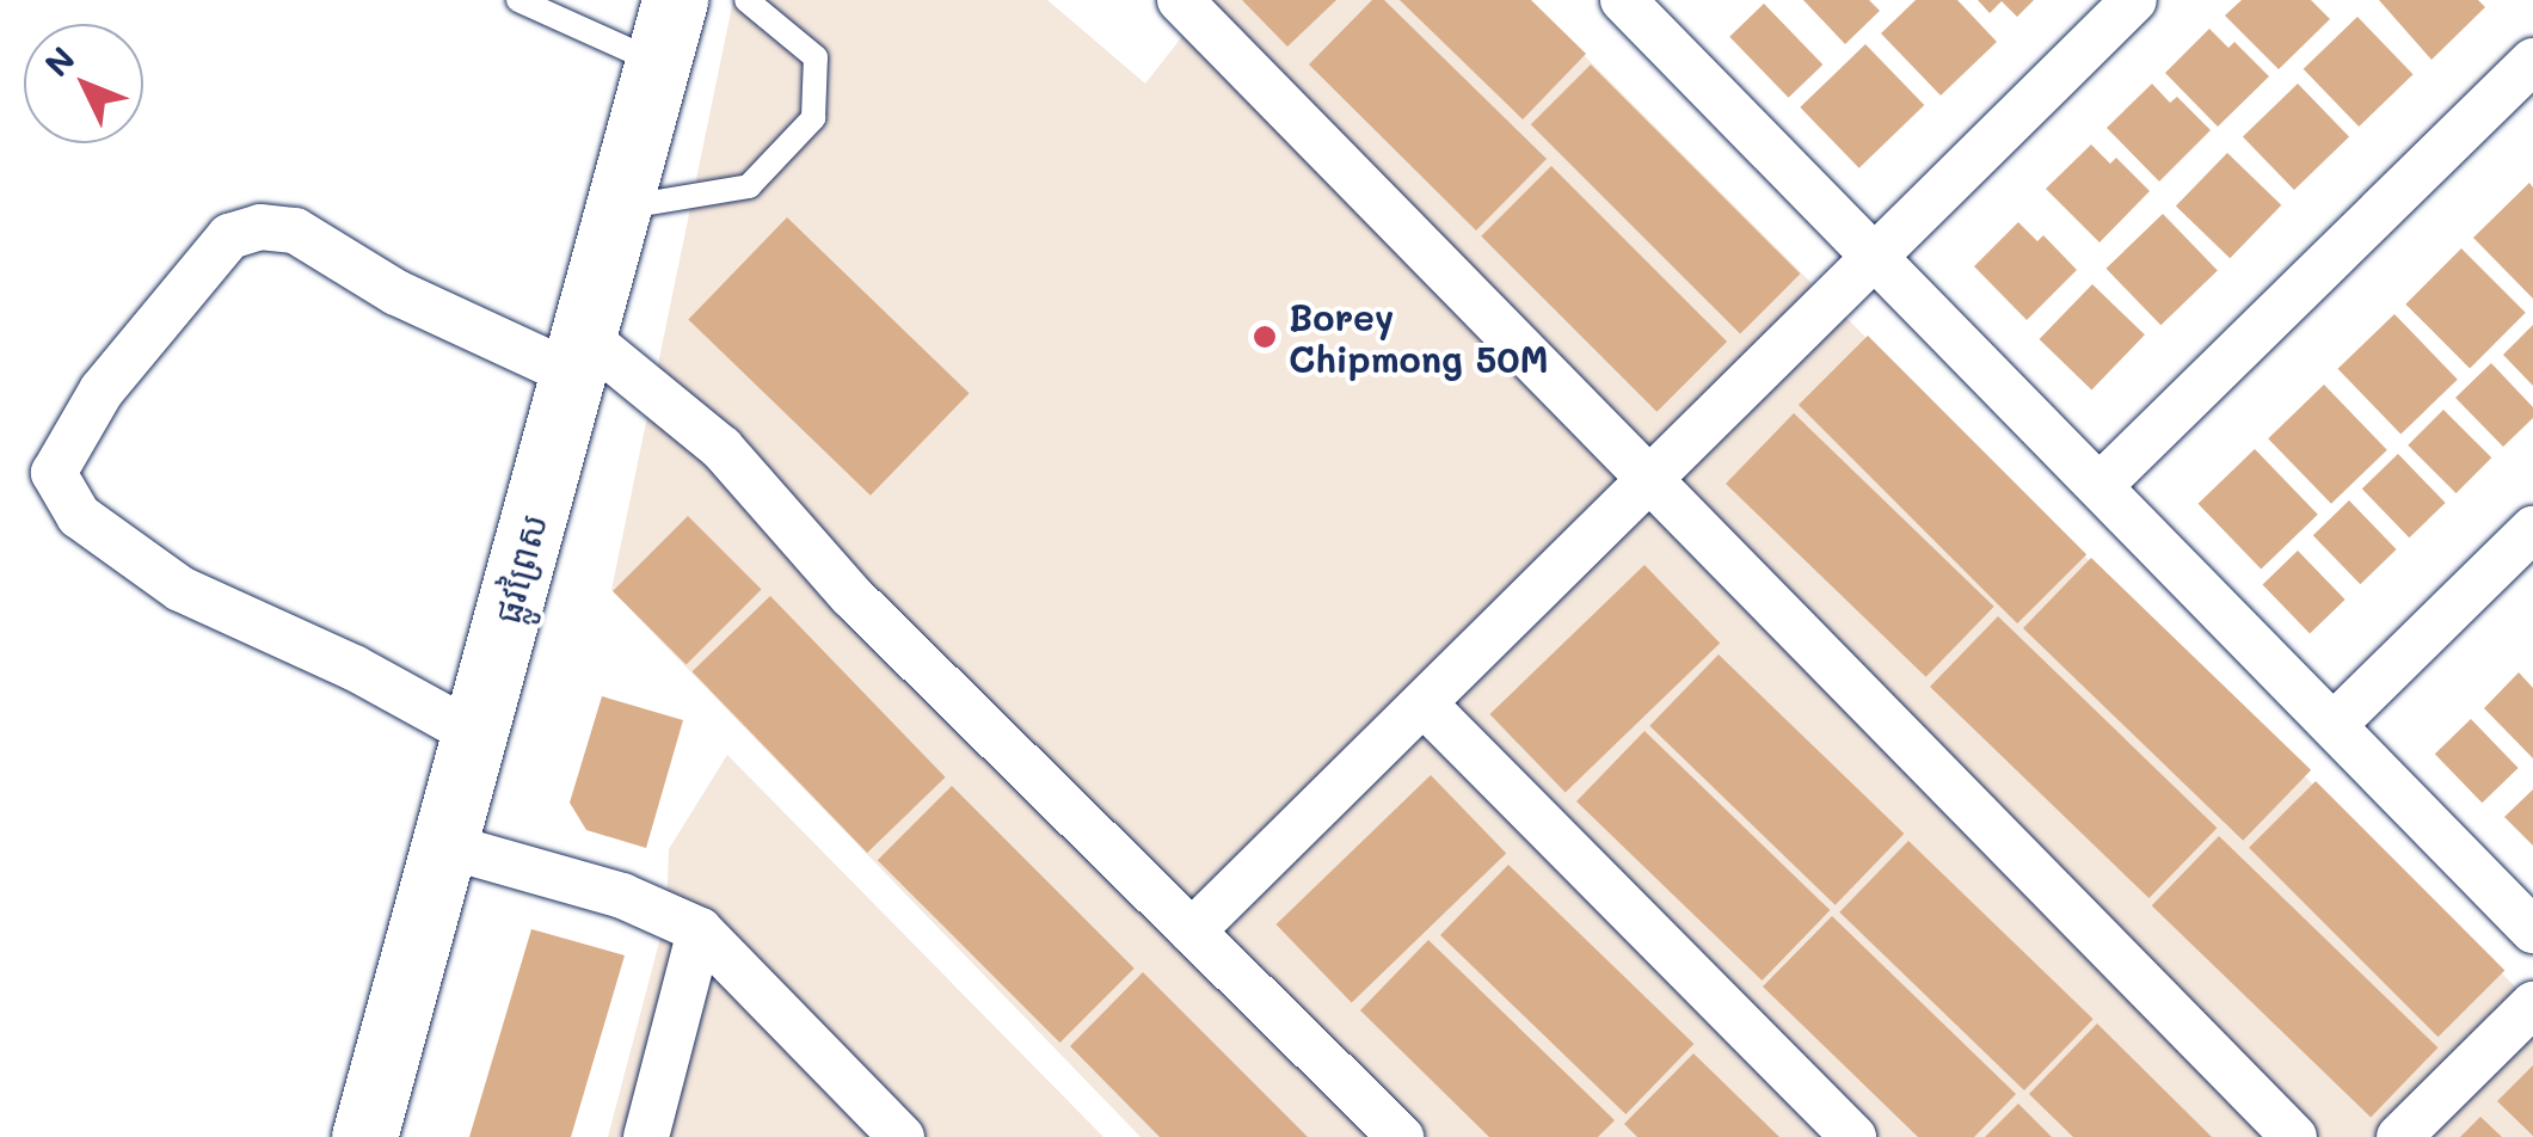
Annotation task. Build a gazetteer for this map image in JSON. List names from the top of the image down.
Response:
{
  "streets": {
    "main road": ["ផ្លូវព្រៃស"]
  },
  "places": ["Borey Chipmong 50M"],
  "north": "top left"
}
